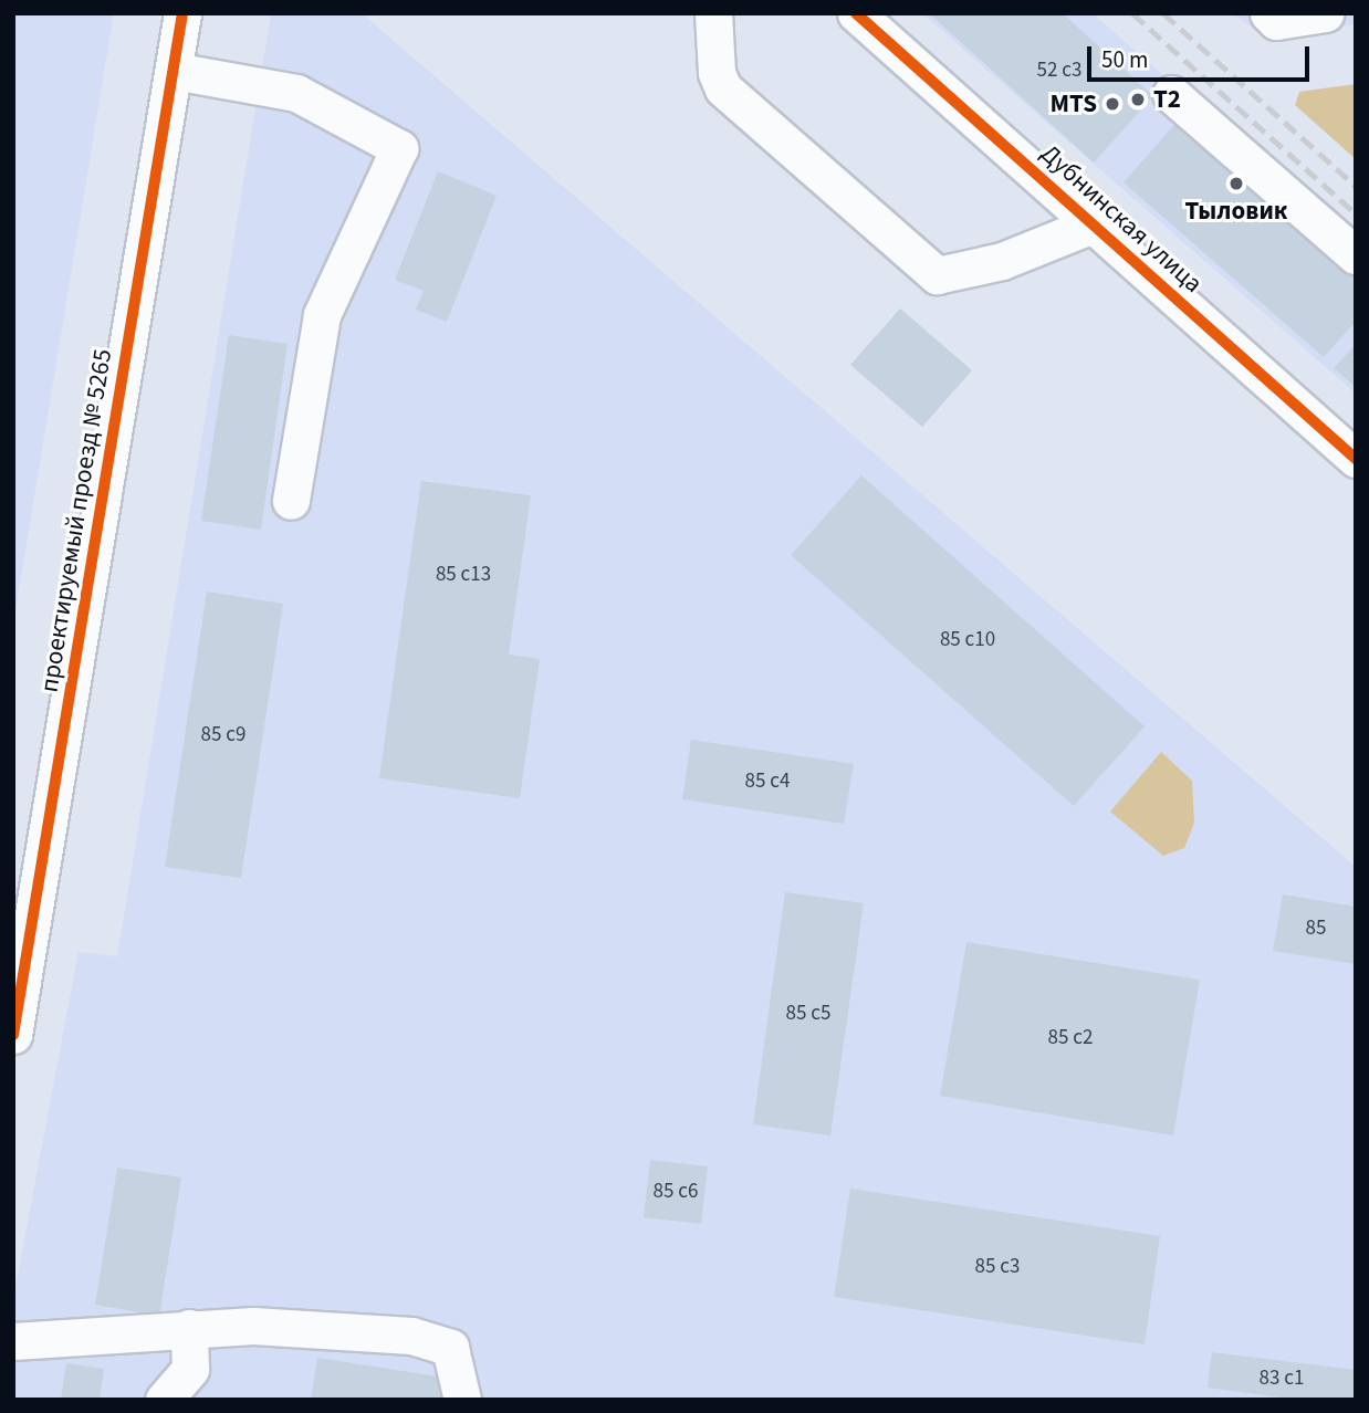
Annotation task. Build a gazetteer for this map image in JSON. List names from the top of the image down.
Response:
{
  "streets": {
    "street": ["Дубнинская улица", "проектируемый проезд № 5265"]
  },
  "places": ["T2", "MTS", "Тыловик"],
  "house_numbers": [
    "52 с3",
    "85 с13",
    "85 с10",
    "85 с9",
    "85 с4",
    "85",
    "85 с5",
    "85 с2",
    "85 с6",
    "85 с3",
    "83 c1"
  ],
  "scale_bar": "50 m"
}
